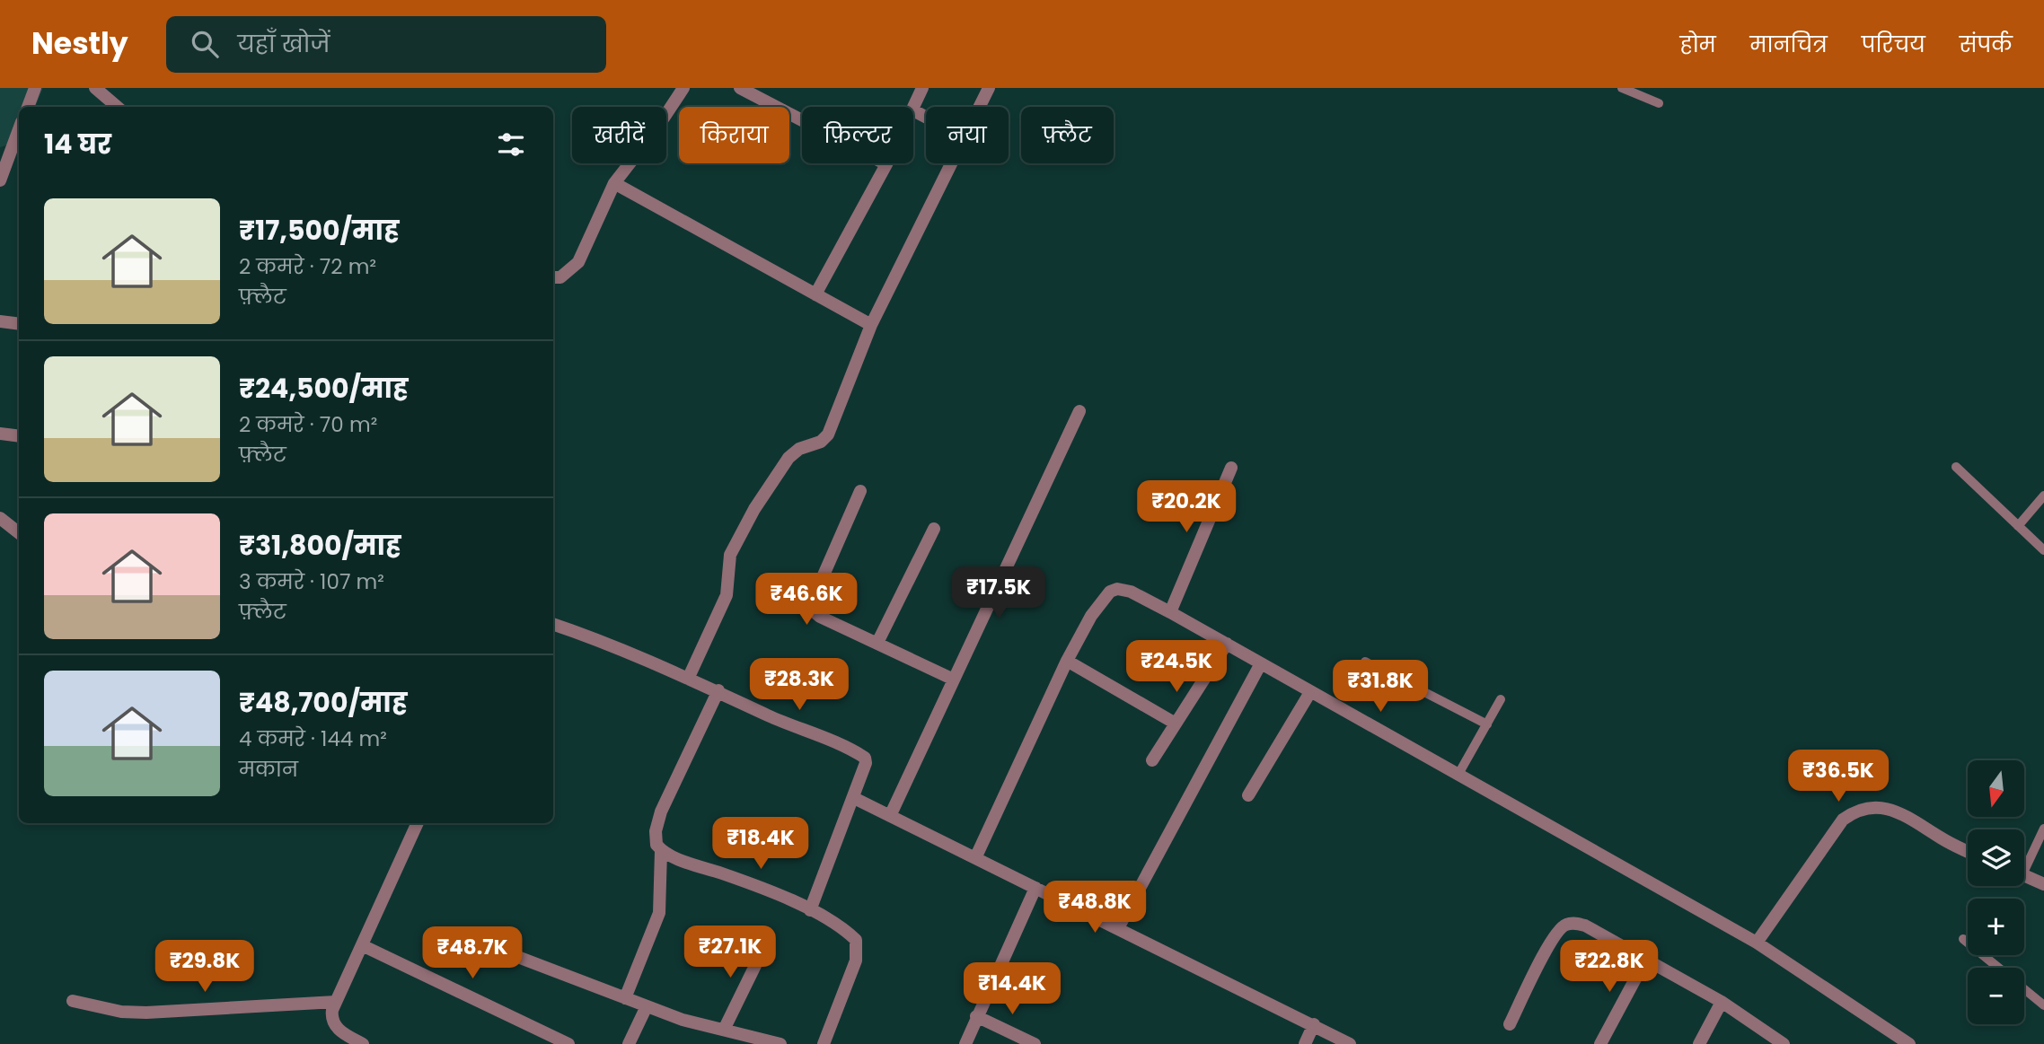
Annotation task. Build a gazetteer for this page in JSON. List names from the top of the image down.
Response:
{
  "north": "bottom",
  "page": {
    "header": "Nestly",
    "search": "यहाँ खोजें",
    "nav": [
      "होम",
      "मानचित्र",
      "परिचय",
      "संपर्क"
    ],
    "chip": [
      "खरीदें",
      "किराया",
      "फ़िल्टर",
      "नया",
      "फ़्लैट"
    ],
    "heading": "14 घर",
    "list": [
      {
        "name": "₹17,500/माह",
        "note": "2 कमरे · 72 m² · फ़्लैट"
      },
      {
        "name": "₹24,500/माह",
        "note": "2 कमरे · 70 m² · फ़्लैट"
      },
      {
        "name": "₹31,800/माह",
        "note": "3 कमरे · 107 m² · फ़्लैट"
      },
      {
        "name": "₹48,700/माह",
        "note": "4 कमरे · 144 m² · मकान"
      }
    ],
    "price": [
      "₹20.2K",
      "₹17.5K",
      "₹46.6K",
      "₹24.5K",
      "₹28.3K",
      "₹31.8K",
      "₹36.5K",
      "₹18.4K",
      "₹48.8K",
      "₹27.1K",
      "₹48.7K",
      "₹29.8K",
      "₹22.8K",
      "₹14.4K"
    ],
    "map_buttons": ["+", "−"]
  }
}
